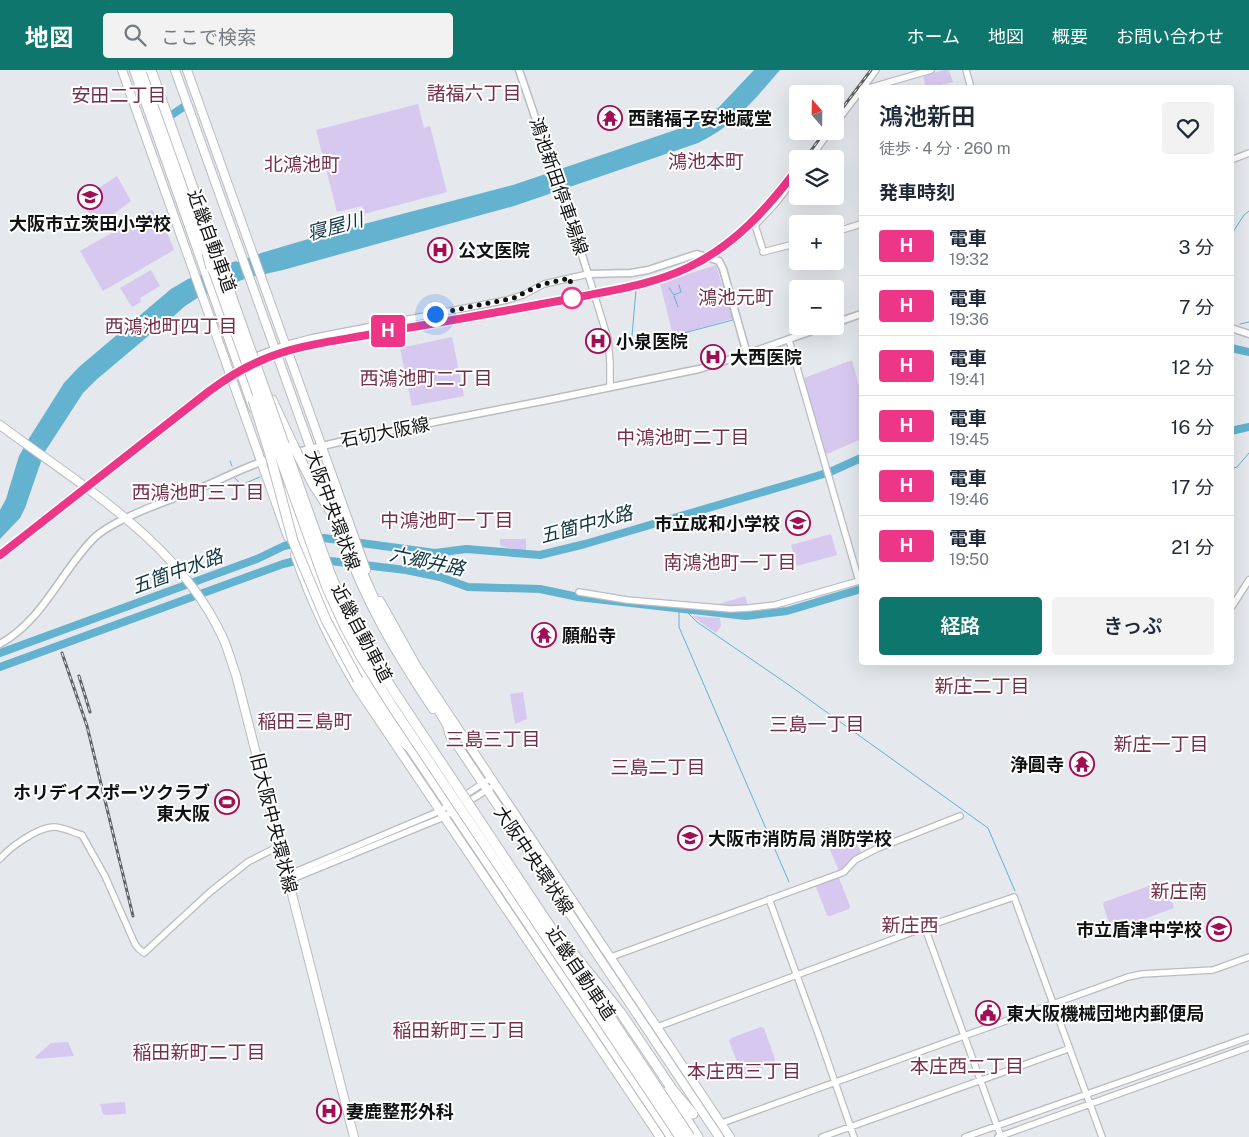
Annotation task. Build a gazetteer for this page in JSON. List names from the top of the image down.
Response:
{
  "streets": {
    "highway": ["近畿自動車道"],
    "main road": [
      "鴻池新田停車場線",
      "石切大阪線",
      "大阪中央環状線",
      "旧大阪中央環状線"
    ]
  },
  "crossings": [
    ["石切大阪線", "大阪中央環状線"],
    ["石切大阪線", "旧大阪中央環状線"]
  ],
  "districts": [
    "諸福六丁目",
    "安田二丁目",
    "鴻池本町",
    "北鴻池町",
    "鴻池元町",
    "西鴻池町四丁目",
    "西鴻池町二丁目",
    "中鴻池町二丁目",
    "西鴻池町三丁目",
    "中鴻池町一丁目",
    "南鴻池町一丁目",
    "新庄二丁目",
    "稲田三島町",
    "三島一丁目",
    "三島三丁目",
    "新庄一丁目",
    "三島二丁目",
    "新庄南",
    "新庄西",
    "稲田新町三丁目",
    "稲田新町二丁目",
    "本庄西二丁目",
    "本庄西三丁目"
  ],
  "water": ["寝屋川", "五箇中水路", "六郷井路"],
  "places": {
    "temple": ["西諸福子安地蔵堂", "願船寺", "浄圓寺"],
    "school or university": [
      "大阪市立茨田小学校",
      "市立成和小学校",
      "大阪市消防局 消防学校",
      "市立盾津中学校"
    ],
    "hospital": [
      "公文医院",
      "小泉医院",
      "大西医院",
      "妻鹿整形外科"
    ],
    "sports": ["ホリデイスポーツクラブ 東大阪"],
    "public building": ["東大阪機械団地内郵便局"]
  },
  "north": "top",
  "page": {
    "header": "地図",
    "search": "ここで検索",
    "nav": [
      "ホーム",
      "地図",
      "概要",
      "お問い合わせ"
    ],
    "on_map": "H",
    "map_buttons": ["+", "−"],
    "heading": [
      ["鴻池新田", "徒歩 · 4 分 · 260 m"],
      "発車時刻"
    ],
    "list": [
      {
        "mark": "H",
        "name": "電車",
        "note": "19:32",
        "value": "3 分"
      },
      {
        "mark": "H",
        "name": "電車",
        "note": "19:36",
        "value": "7 分"
      },
      {
        "mark": "H",
        "name": "電車",
        "note": "19:41",
        "value": "12 分"
      },
      {
        "mark": "H",
        "name": "電車",
        "note": "19:45",
        "value": "16 分"
      },
      {
        "mark": "H",
        "name": "電車",
        "note": "19:46",
        "value": "17 分"
      },
      {
        "mark": "H",
        "name": "電車",
        "note": "19:50",
        "value": "21 分"
      }
    ],
    "buttons": ["経路", "きっぷ"]
  }
}
